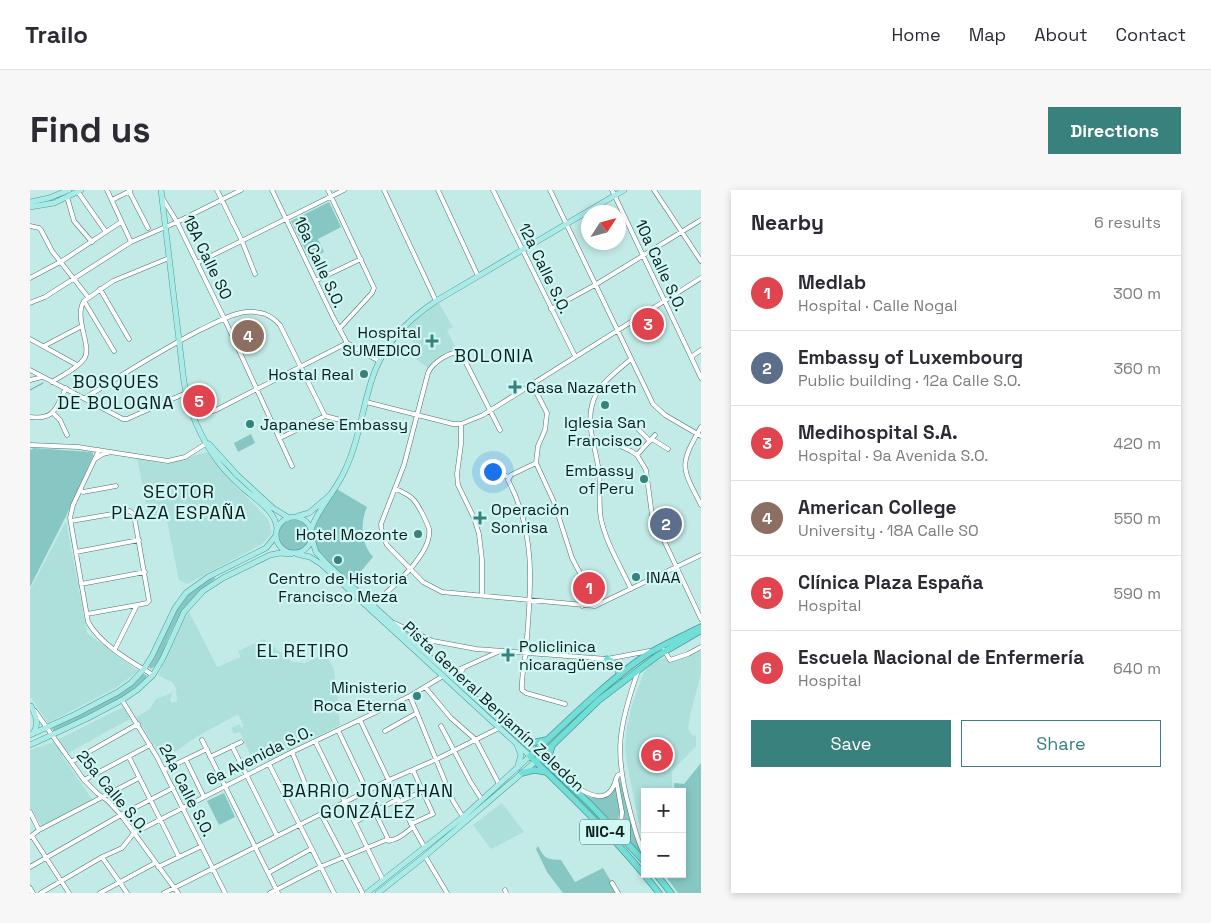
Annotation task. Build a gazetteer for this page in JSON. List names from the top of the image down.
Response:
{
  "streets": {
    "highway": ["Pista General Benjamín Zeledón", "NIC-4"],
    "street": [
      "18A Calle SO",
      "16a Calle S.O.",
      "10a Calle S.O.",
      "12a Calle S.O.",
      "6a Avenida S.O.",
      "24a Calle S.O.",
      "25a Calle S.O."
    ]
  },
  "crossings": [
    ["Pista General Benjamín Zeledón", "6a Avenida S.O."],
    ["6a Avenida S.O.", "24a Calle S.O."],
    ["6a Avenida S.O.", "25a Calle S.O."]
  ],
  "districts": [
    "BOLONIA",
    "BOSQUES DE BOLOGNA",
    "SECTOR PLAZA ESPAÑA",
    "EL RETIRO",
    "BARRIO JONATHAN GONZÁLEZ"
  ],
  "places": {
    "health": [
      "Hospital SUMEDICO",
      "Casa Nazareth",
      "Operación Sonrisa",
      "Policlinica nicaragüense"
    ],
    "other": [
      "Hostal Real",
      "Iglesia San Francisco",
      "Japanese Embassy",
      "Embassy of Peru",
      "Hotel Mozonte",
      "Centro de Historia Francisco Meza",
      "INAA",
      "Ministerio Roca Eterna"
    ]
  },
  "north": "top right",
  "page": {
    "header": "Trailo",
    "nav": [
      "Home",
      "Map",
      "About",
      "Contact"
    ],
    "buttons": [
      "Directions",
      ["Save", "Share"]
    ],
    "title": "Find us",
    "heading": ["Nearby", "6 results"],
    "list": [
      {
        "mark": "1",
        "name": "Medlab",
        "note": "Hospital · Calle Nogal",
        "value": "300 m"
      },
      {
        "mark": "2",
        "name": "Embassy of Luxembourg",
        "note": "Public building · 12a Calle S.O.",
        "value": "360 m"
      },
      {
        "mark": "3",
        "name": "Medihospital S.A.",
        "note": "Hospital · 9a Avenida S.O.",
        "value": "420 m"
      },
      {
        "mark": "4",
        "name": "American College",
        "note": "University · 18A Calle SO",
        "value": "550 m"
      },
      {
        "mark": "5",
        "name": "Clínica Plaza España",
        "note": "Hospital",
        "value": "590 m"
      },
      {
        "mark": "6",
        "name": "Escuela Nacional de Enfermería",
        "note": "Hospital",
        "value": "640 m"
      }
    ],
    "pins": [
      "3",
      "4",
      "5",
      "2",
      "1",
      "6"
    ],
    "map_buttons": ["+", "−"]
  }
}
